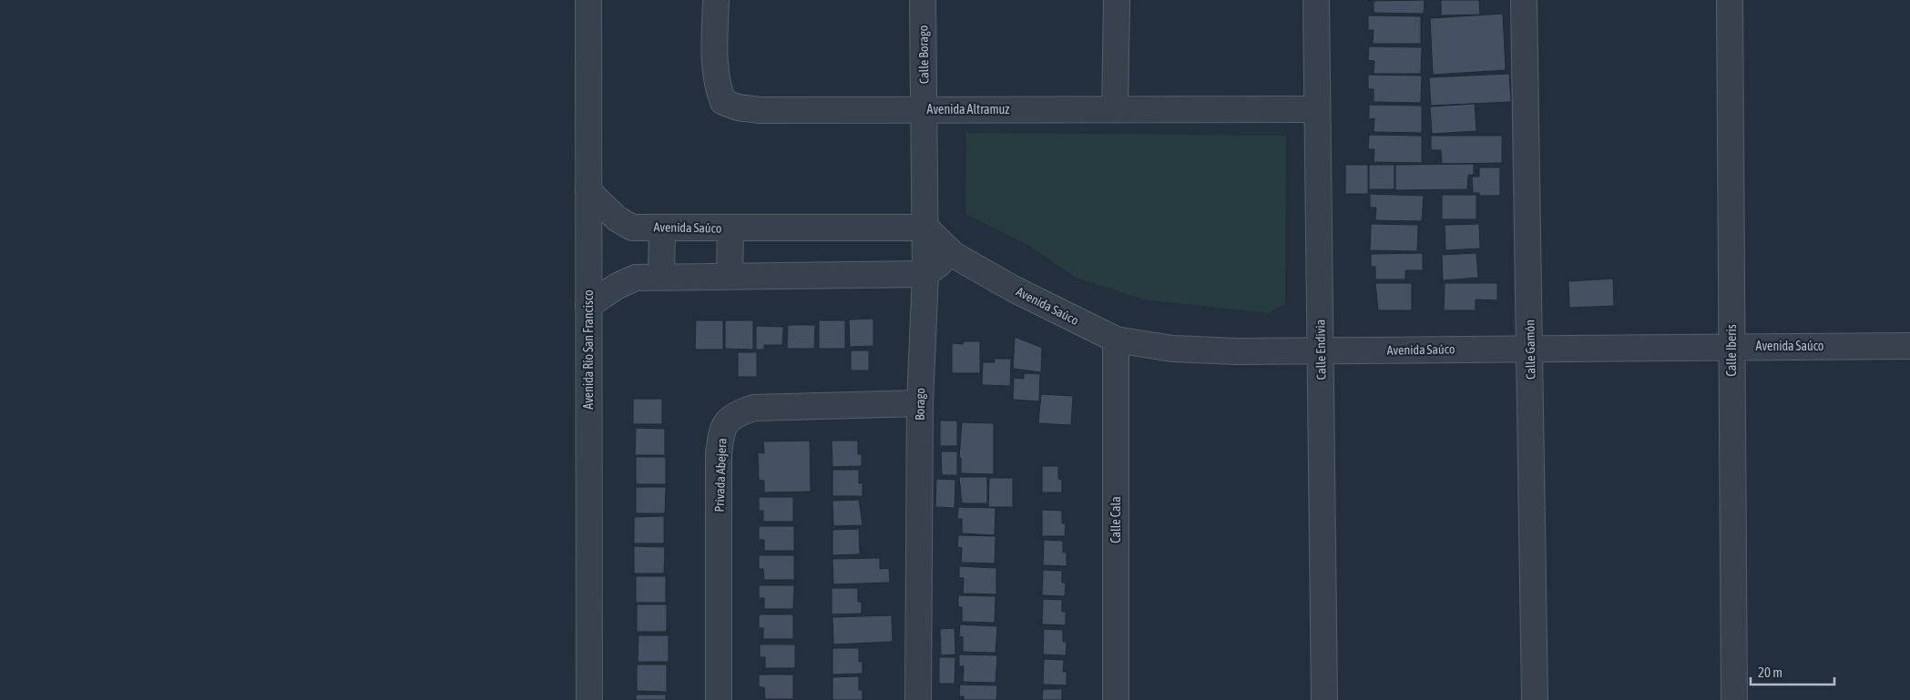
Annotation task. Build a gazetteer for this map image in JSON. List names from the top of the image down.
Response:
{
  "streets": {
    "street": [
      "Calle Borago",
      "Avenida Altramuz",
      "Avenida Saúco",
      "Avenida Río San Francisco",
      "Calle Endivia",
      "Calle Gamón",
      "Calle Iberis",
      "Borago",
      "Privada Abejera",
      "Calle Cala"
    ]
  },
  "crossings": [
    ["Calle Borago", "Avenida Altramuz"],
    ["Calle Borago", "Borago"],
    ["Avenida Altramuz", "Calle Endivia"],
    ["Avenida Altramuz", "Borago"],
    ["Avenida Saúco", "Avenida Río San Francisco"],
    ["Avenida Saúco", "Calle Endivia"],
    ["Avenida Saúco", "Calle Gamón"],
    ["Avenida Saúco", "Calle Iberis"],
    ["Avenida Saúco", "Borago"],
    ["Avenida Saúco", "Calle Cala"],
    ["Borago", "Privada Abejera"]
  ],
  "scale_bar": "20 m"
}
